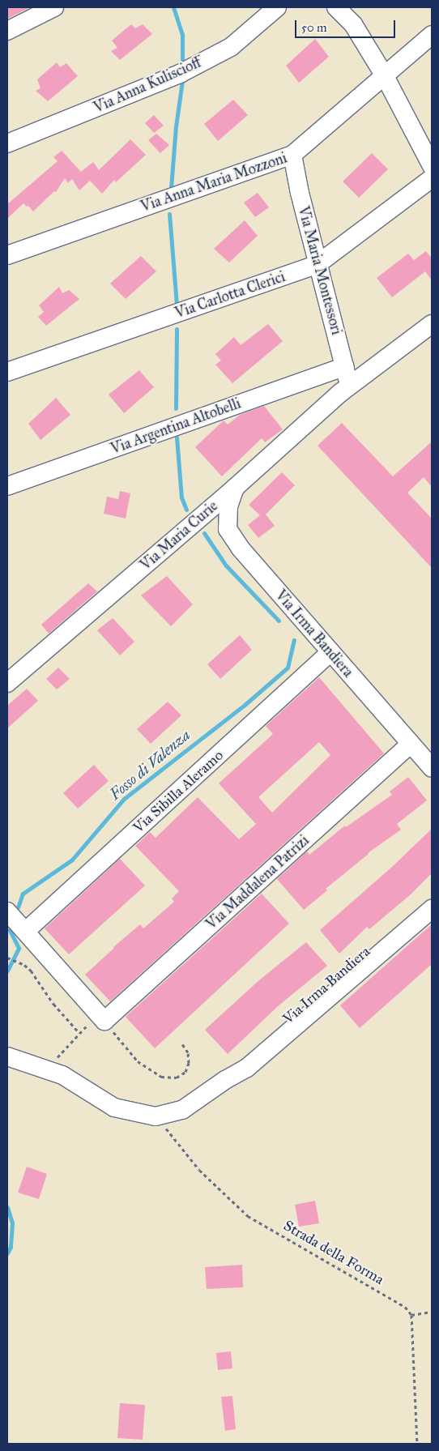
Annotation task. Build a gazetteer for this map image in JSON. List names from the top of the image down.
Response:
{
  "streets": {
    "street": [
      "Via Anna Kuliscioff",
      "Via Anna Maria Mozzoni",
      "Via Maria Montessori",
      "Via Carlotta Clerici",
      "Via Argentina Altobelli",
      "Via Maria Curie",
      "Via Irma Bandiera",
      "Via Sibilla Aleramo",
      "Via Maddalena Patrizi"
    ],
    "path": ["Strada della Forma"]
  },
  "crossings": [
    ["Via Anna Maria Mozzoni", "Via Maria Montessori"],
    ["Via Maria Montessori", "Via Carlotta Clerici"],
    ["Via Maria Montessori", "Via Argentina Altobelli"],
    ["Via Maria Montessori", "Via Maria Curie"],
    ["Via Maria Curie", "Via Irma Bandiera"],
    ["Via Irma Bandiera", "Via Sibilla Aleramo"],
    ["Via Irma Bandiera", "Via Maddalena Patrizi"],
    ["Via Irma Bandiera", "Strada della Forma"]
  ],
  "water": ["Fosso di Valenza"],
  "scale_bar": "50 m"
}
